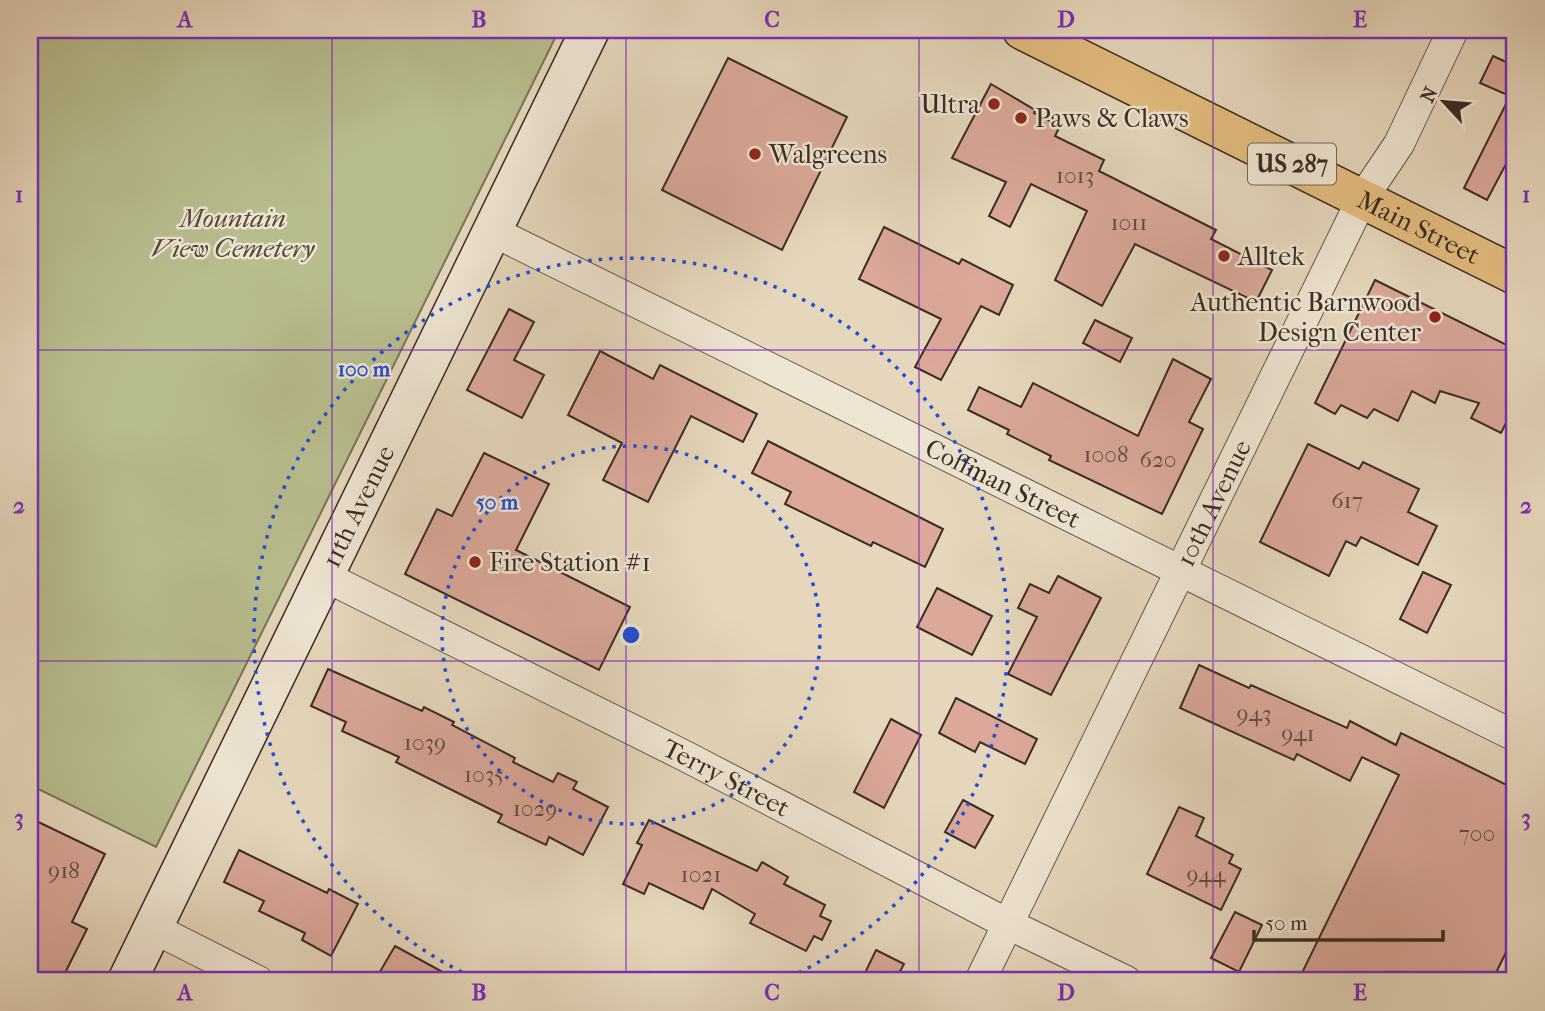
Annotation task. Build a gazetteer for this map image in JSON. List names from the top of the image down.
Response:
{
  "streets": {
    "highway": ["US 287", "Main Street"],
    "street": [
      "Coffman Street",
      "10th Avenue",
      "11th Avenue",
      "Terry Street"
    ]
  },
  "crossings": [
    ["Main Street", "10th Avenue"],
    ["Coffman Street", "10th Avenue"],
    ["Coffman Street", "11th Avenue"],
    ["10th Avenue", "Terry Street"],
    ["11th Avenue", "Terry Street"]
  ],
  "parks": ["Mountain View Cemetery"],
  "places": [
    "Ultra",
    "Paws & Claws",
    "Walgreens",
    "Alltek",
    "Authentic Barnwood Design Center",
    "Fire Station #1"
  ],
  "house_numbers": [
    "1013",
    "1011",
    "1008",
    "620",
    "617",
    "943",
    "941",
    "1039",
    "1035",
    "1029",
    "700",
    "918",
    "1021",
    "944"
  ],
  "scale_bar": "50 m",
  "north": "top left",
  "grid": {
    "columns": [
      "A",
      "B",
      "C",
      "D",
      "E"
    ],
    "rows": ["1", "2", "3"]
  },
  "rings": ["100 m", "50 m"]
}
